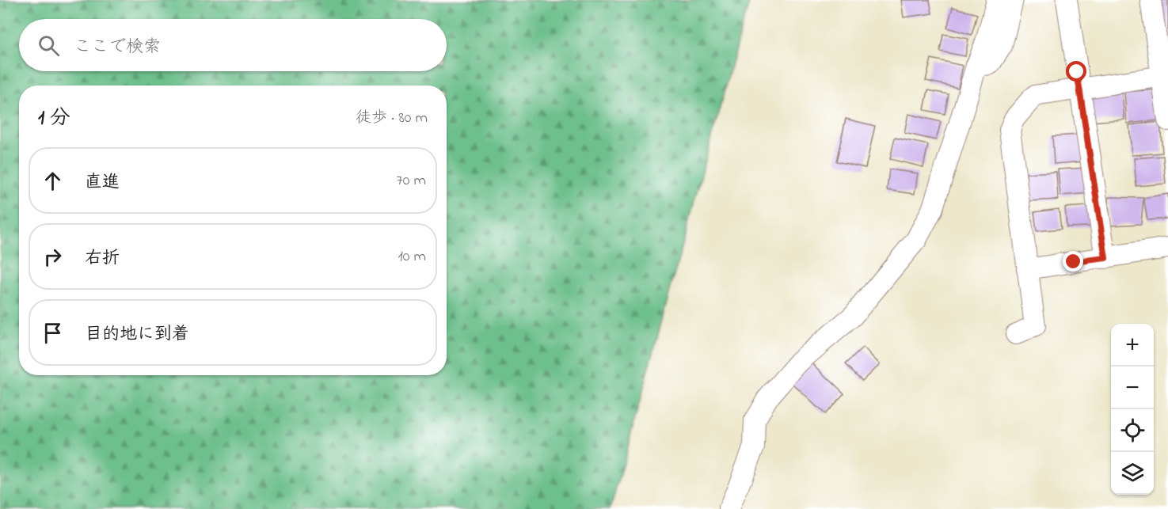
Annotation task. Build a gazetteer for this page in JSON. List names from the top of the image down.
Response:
{
  "page": {
    "search": "ここで検索",
    "heading": ["1 分", "徒歩 · 80 m"],
    "list": [
      ["直進", "70 m"],
      ["右折", "10 m"],
      "目的地に到着"
    ],
    "map_buttons": ["+", "−"]
  }
}
